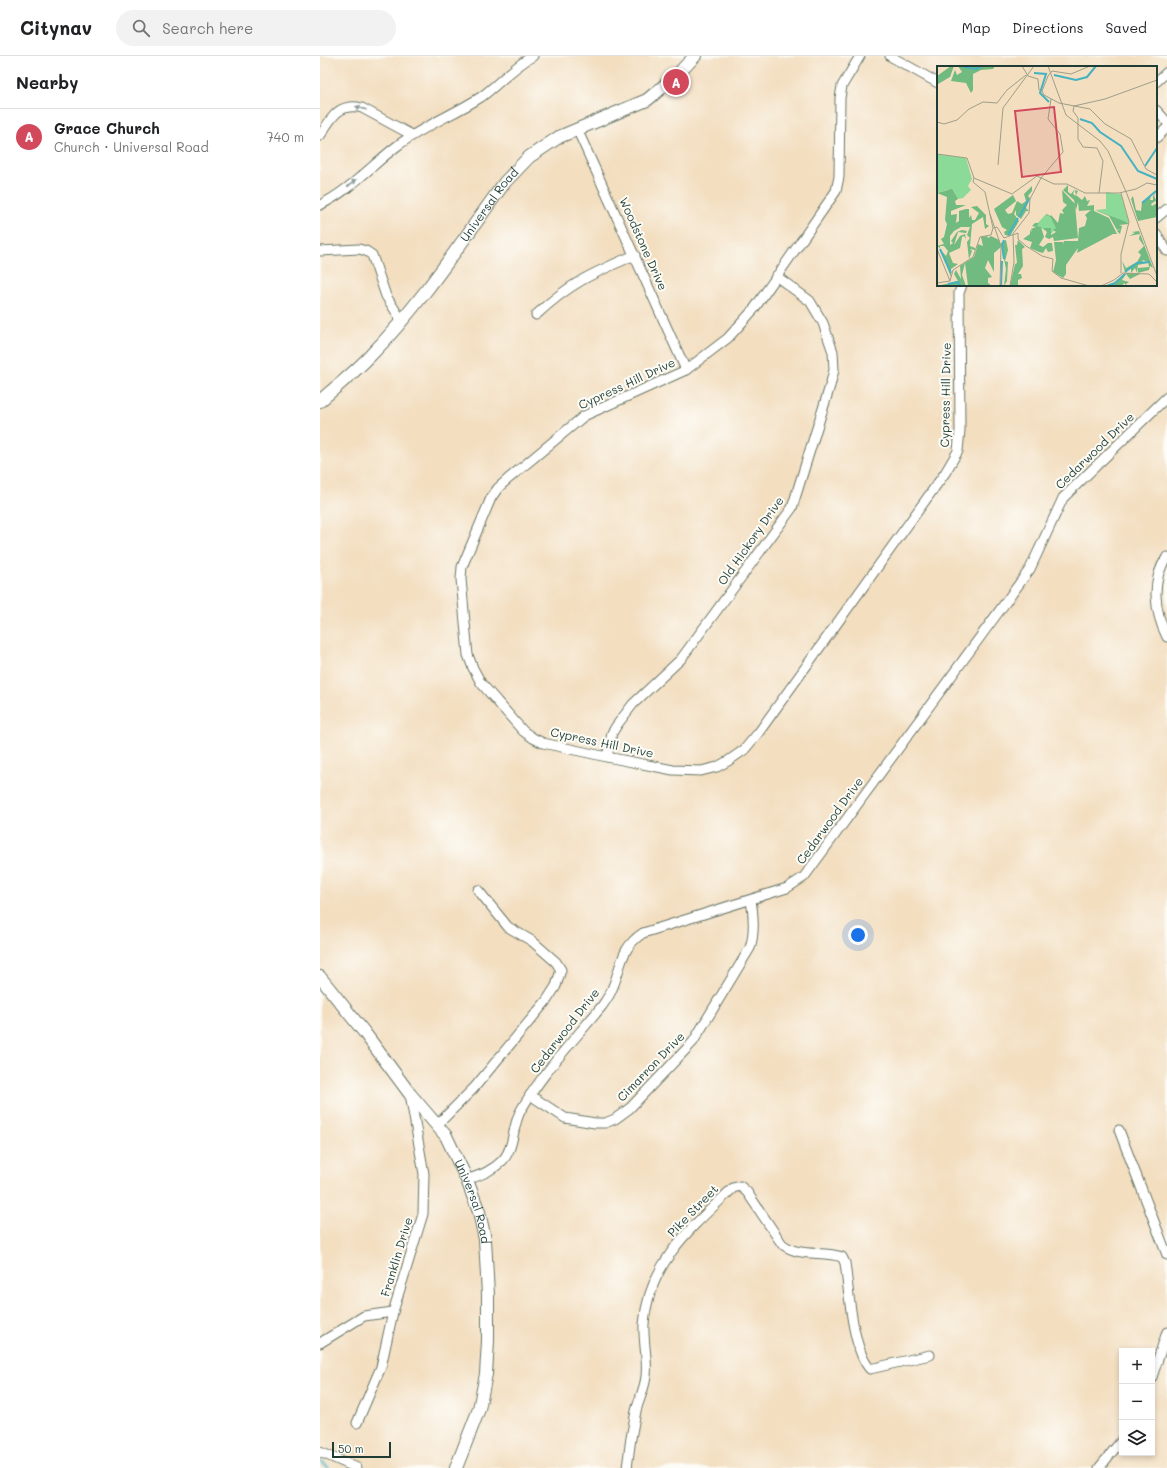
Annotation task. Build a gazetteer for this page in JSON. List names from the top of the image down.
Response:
{
  "streets": {
    "street": [
      "Universal Road",
      "Woodstone Drive",
      "Cypress Hill Drive",
      "Cedarwood Drive",
      "Old Hickory Drive",
      "Cimarron Drive",
      "Pike Street",
      "Franklin Drive"
    ]
  },
  "crossings": [
    ["Universal Road", "Woodstone Drive"],
    ["Universal Road", "Cedarwood Drive"],
    ["Universal Road", "Franklin Drive"],
    ["Woodstone Drive", "Cypress Hill Drive"],
    ["Cypress Hill Drive", "Old Hickory Drive"],
    ["Cedarwood Drive", "Cimarron Drive"]
  ],
  "scale_bar": "50 m",
  "page": {
    "header": "Citynav",
    "search": "Search here",
    "nav": ["Map", "Directions", "Saved"],
    "heading": "Nearby",
    "pins": "A",
    "list": [
      {
        "mark": "A",
        "name": "Grace Church",
        "note": "Church · Universal Road",
        "value": "740 m"
      }
    ],
    "map_buttons": ["+", "−"],
    "scale": "50 m"
  }
}
